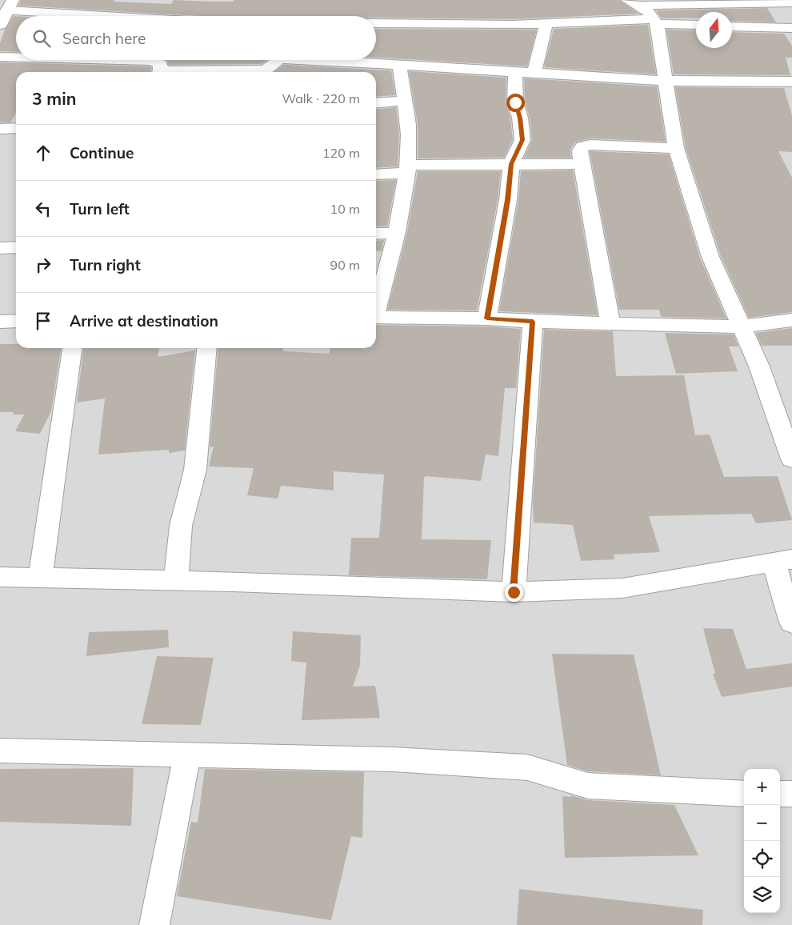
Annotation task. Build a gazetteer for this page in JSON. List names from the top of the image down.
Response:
{
  "north": "top",
  "page": {
    "search": "Search here",
    "heading": ["3 min", "Walk · 220 m"],
    "list": [
      ["Continue", "120 m"],
      ["Turn left", "10 m"],
      ["Turn right", "90 m"],
      "Arrive at destination"
    ],
    "map_buttons": ["+", "−"]
  }
}
